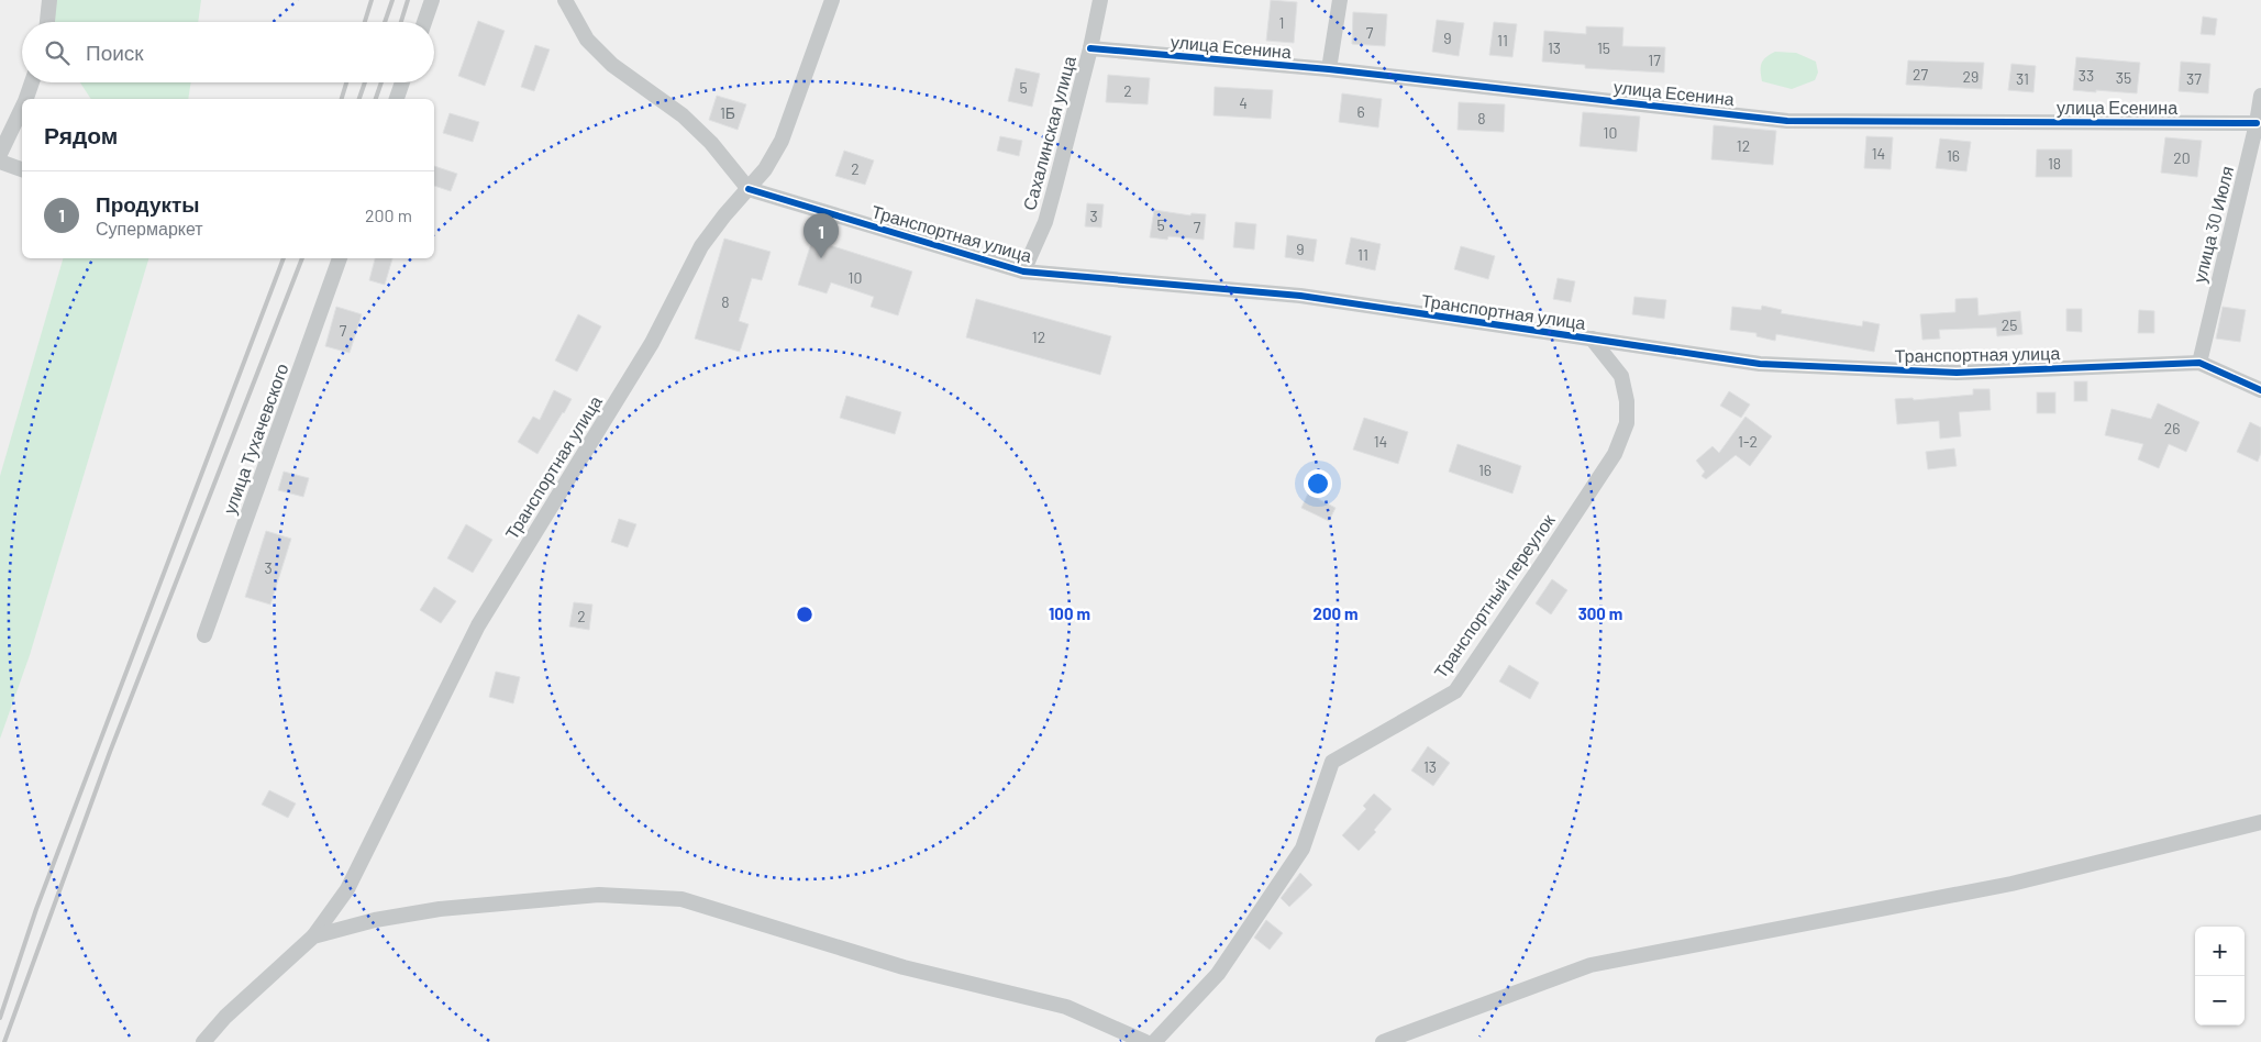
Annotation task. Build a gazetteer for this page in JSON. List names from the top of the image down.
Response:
{
  "streets": {
    "street": [
      "улица Есенина",
      "Сахалинская улица",
      "улица 30 Июля",
      "Транспортная улица",
      "улица Тухачевского",
      "Транспортный переулок"
    ]
  },
  "crossings": [
    ["улица Есенина", "Сахалинская улица"],
    ["улица Есенина", "улица 30 Июля"],
    ["Сахалинская улица", "Транспортная улица"],
    ["улица 30 Июля", "Транспортная улица"],
    ["Транспортная улица", "Транспортный переулок"]
  ],
  "house_numbers": [
    "1",
    "7",
    "9",
    "11",
    "13",
    "15",
    "17",
    "27",
    "33",
    "29",
    "35",
    "31",
    "37",
    "5",
    "2",
    "4",
    "6",
    "1Б",
    "8",
    "10",
    "12",
    "14",
    "16",
    "20",
    "18",
    "2",
    "3",
    "5",
    "7",
    "9",
    "11",
    "10",
    "8",
    "25",
    "7",
    "12",
    "26",
    "14",
    "1-2",
    "16",
    "3",
    "2",
    "13"
  ],
  "page": {
    "search": "Поиск",
    "heading": "Рядом",
    "list": [
      {
        "mark": "1",
        "name": "Продукты",
        "note": "Супермаркет",
        "value": "200 m"
      }
    ],
    "pins": "1",
    "map_buttons": ["+", "−"]
  },
  "rings": ["100 m", "200 m", "300 m"]
}
